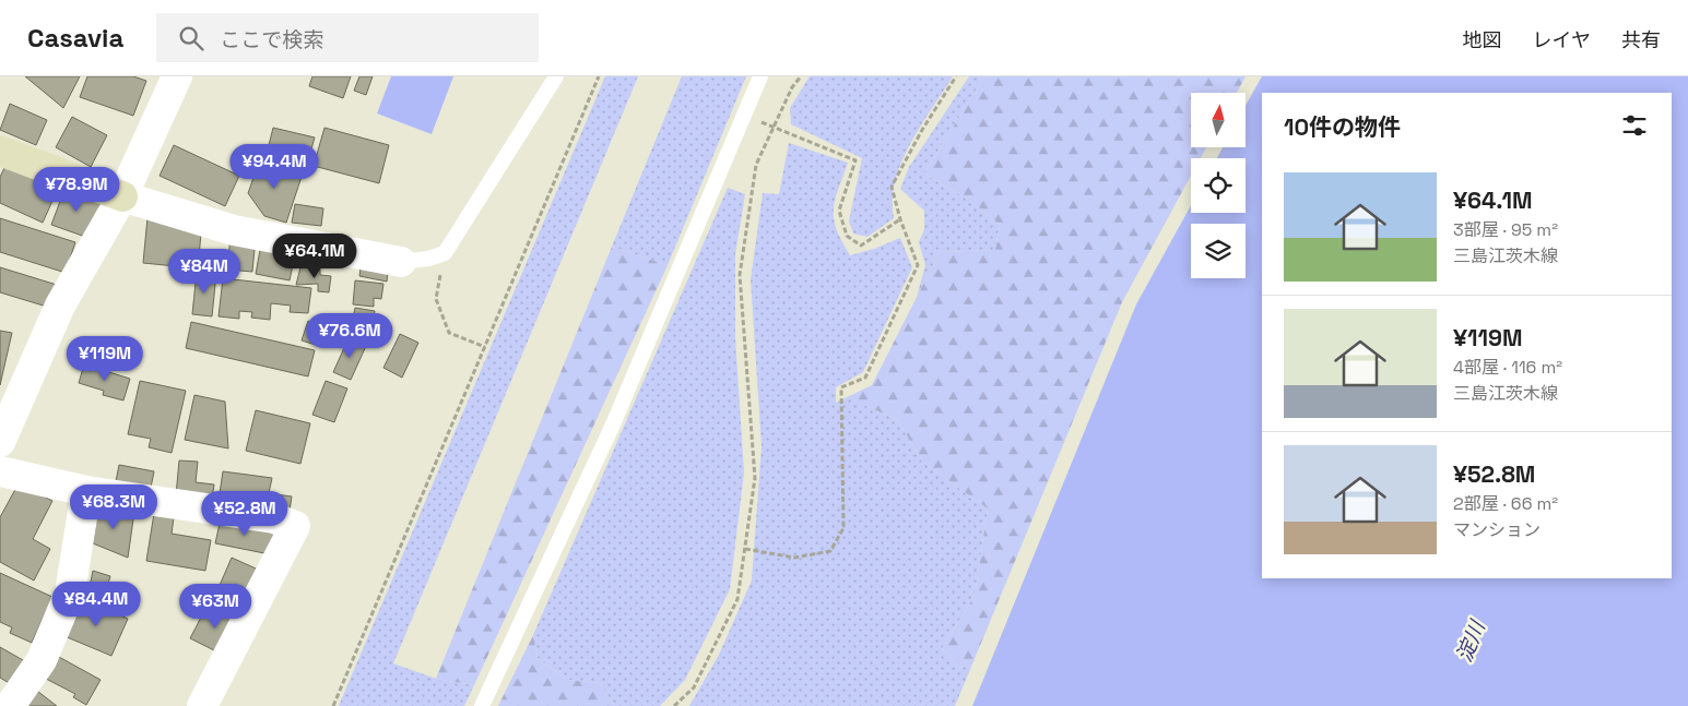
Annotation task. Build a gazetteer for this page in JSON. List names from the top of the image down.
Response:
{
  "water": ["淀川"],
  "north": "top",
  "page": {
    "header": "Casavia",
    "search": "ここで検索",
    "nav": ["地図", "レイヤ", "共有"],
    "heading": "10件の物件",
    "price": [
      "¥94.4M",
      "¥78.9M",
      "¥64.1M",
      "¥84M",
      "¥76.6M",
      "¥119M",
      "¥68.3M",
      "¥52.8M",
      "¥84.4M",
      "¥63M"
    ],
    "list": [
      {
        "name": "¥64.1M",
        "note": "3部屋 · 95 m² · 三島江茨木線"
      },
      {
        "name": "¥119M",
        "note": "4部屋 · 116 m² · 三島江茨木線"
      },
      {
        "name": "¥52.8M",
        "note": "2部屋 · 66 m² · マンション"
      }
    ]
  }
}
